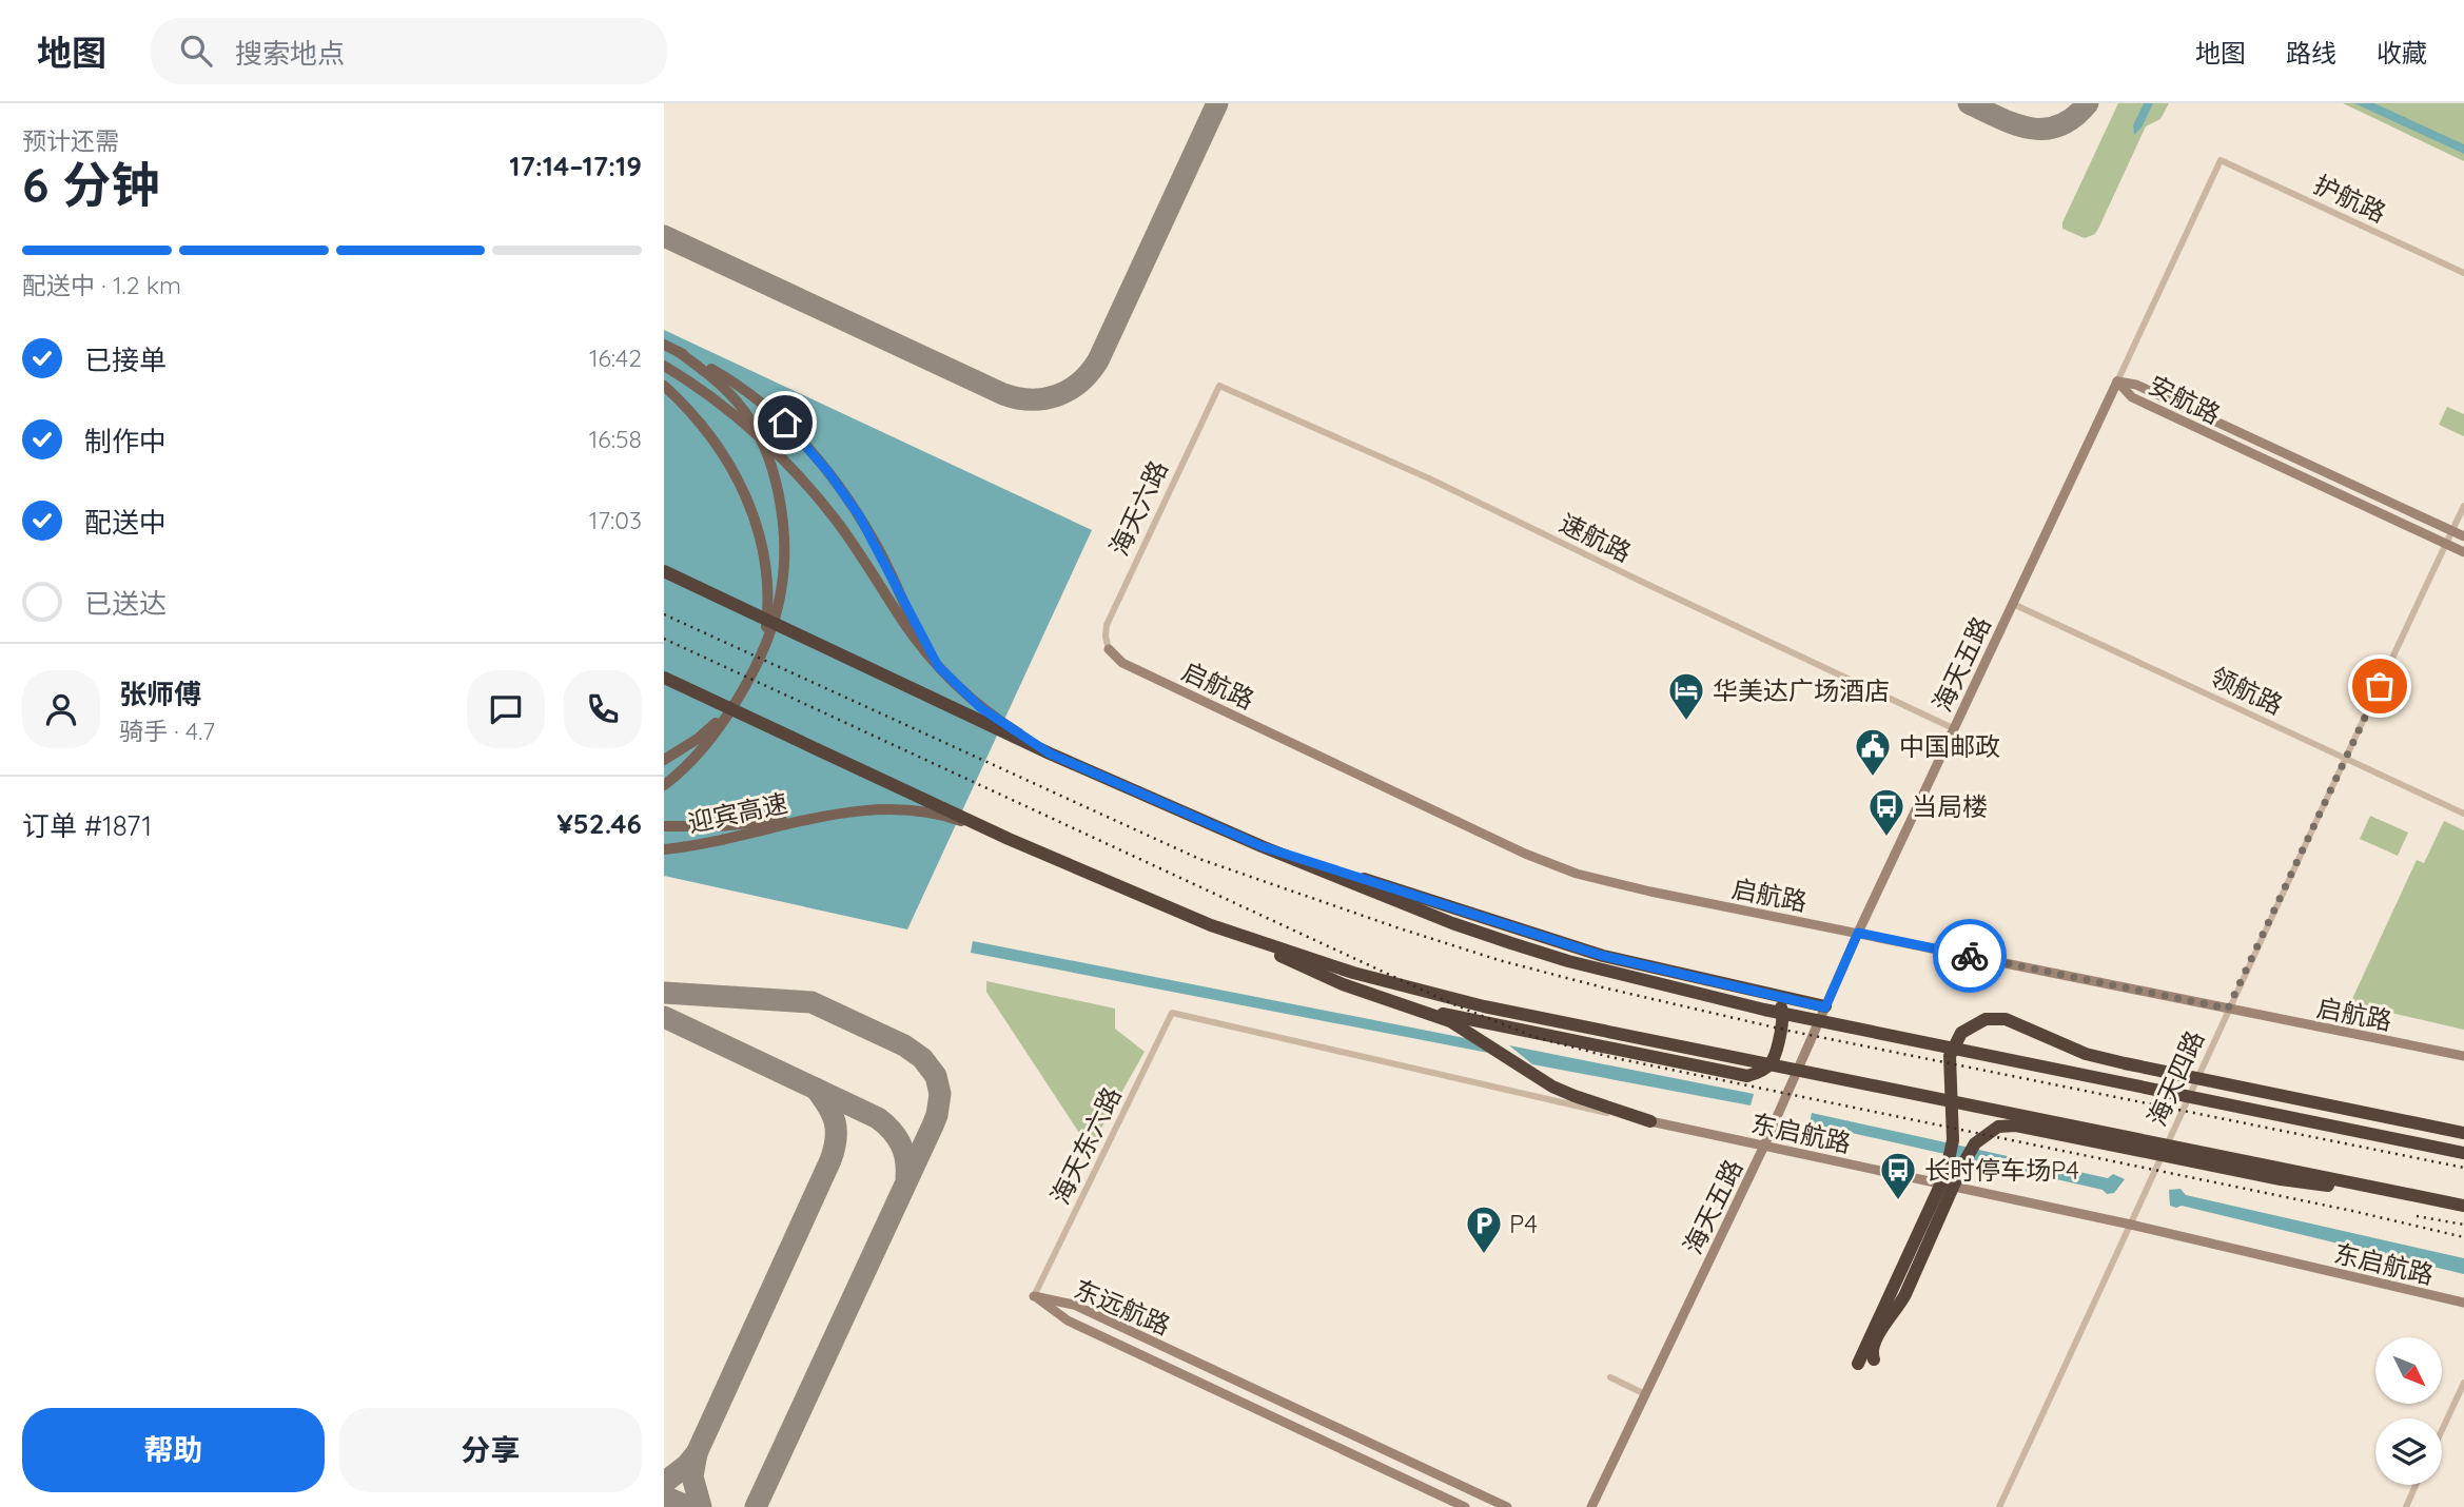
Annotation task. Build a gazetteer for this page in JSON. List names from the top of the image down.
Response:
{
  "streets": {
    "main road": ["迎宾高速"],
    "street": [
      "护航路",
      "安航路",
      "海天六路",
      "速航路",
      "海天五路",
      "启航路",
      "领航路",
      "海天四路",
      "东启航路",
      "海天东六路",
      "东远航路"
    ]
  },
  "crossings": [
    ["护航路", "海天五路"],
    ["安航路", "海天五路"],
    ["安航路", "海天四路"],
    ["海天六路", "速航路"],
    ["海天六路", "启航路"],
    ["速航路", "海天五路"],
    ["海天五路", "启航路"],
    ["海天五路", "领航路"],
    ["海天五路", "东启航路"],
    ["启航路", "海天四路"],
    ["领航路", "海天四路"],
    ["海天四路", "东启航路"],
    ["东启航路", "海天东六路"],
    ["海天东六路", "东远航路"]
  ],
  "places": {
    "hotel": ["华美达广场酒店"],
    "public building": ["中国邮政"],
    "bus stop": ["当局楼", "长时停车场P4"],
    "parking": ["P4"]
  },
  "north": "bottom right",
  "page": {
    "header": "地图",
    "search": "搜索地点",
    "nav": ["地图", "路线", "收藏"],
    "heading": ["6 分钟", "预计还需", "17:14–17:19"],
    "panel": [
      "张师傅",
      "骑手 · 4.7",
      "订单 #1871",
      "¥52.46"
    ],
    "bar": "配送中 · 1.2 km",
    "list": [
      ["已接单", "16:42"],
      ["制作中", "16:58"],
      ["配送中", "17:03"],
      "已送达"
    ],
    "buttons": ["帮助", "分享"]
  }
}
